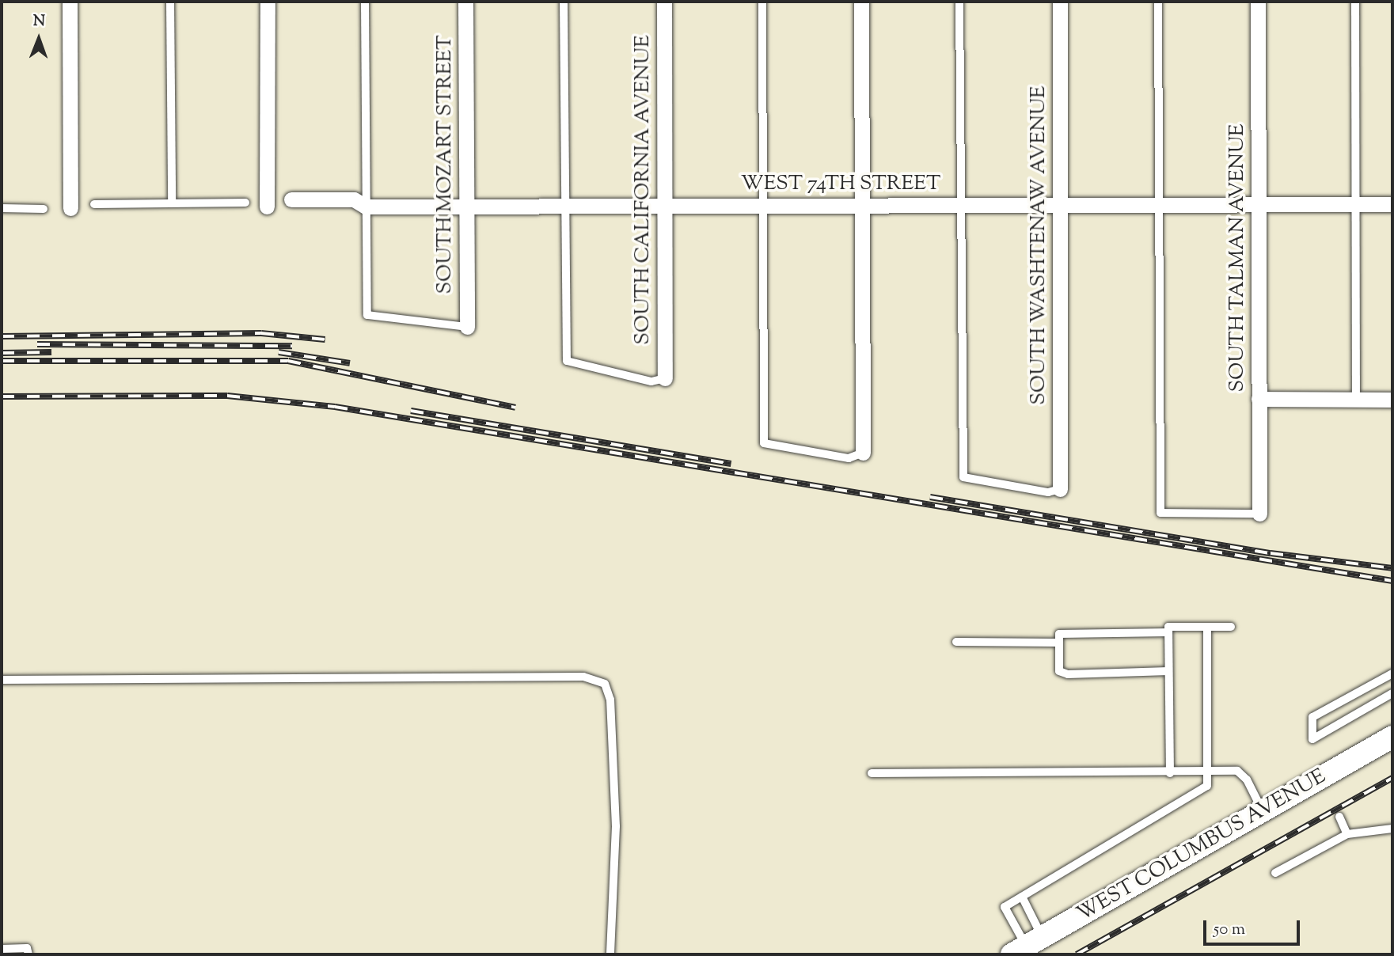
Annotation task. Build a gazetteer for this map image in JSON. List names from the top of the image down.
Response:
{
  "streets": {
    "main road": ["WEST COLUMBUS AVENUE"],
    "street": [
      "SOUTH MOZART STREET",
      "WEST 74TH STREET",
      "SOUTH CALIFORNIA AVENUE",
      "SOUTH WASHTENAW AVENUE",
      "SOUTH TALMAN AVENUE"
    ]
  },
  "crossings": [
    ["SOUTH MOZART STREET", "WEST 74TH STREET"],
    ["WEST 74TH STREET", "SOUTH CALIFORNIA AVENUE"],
    ["WEST 74TH STREET", "SOUTH WASHTENAW AVENUE"],
    ["WEST 74TH STREET", "SOUTH TALMAN AVENUE"]
  ],
  "scale_bar": "50 m",
  "north": "top"
}
